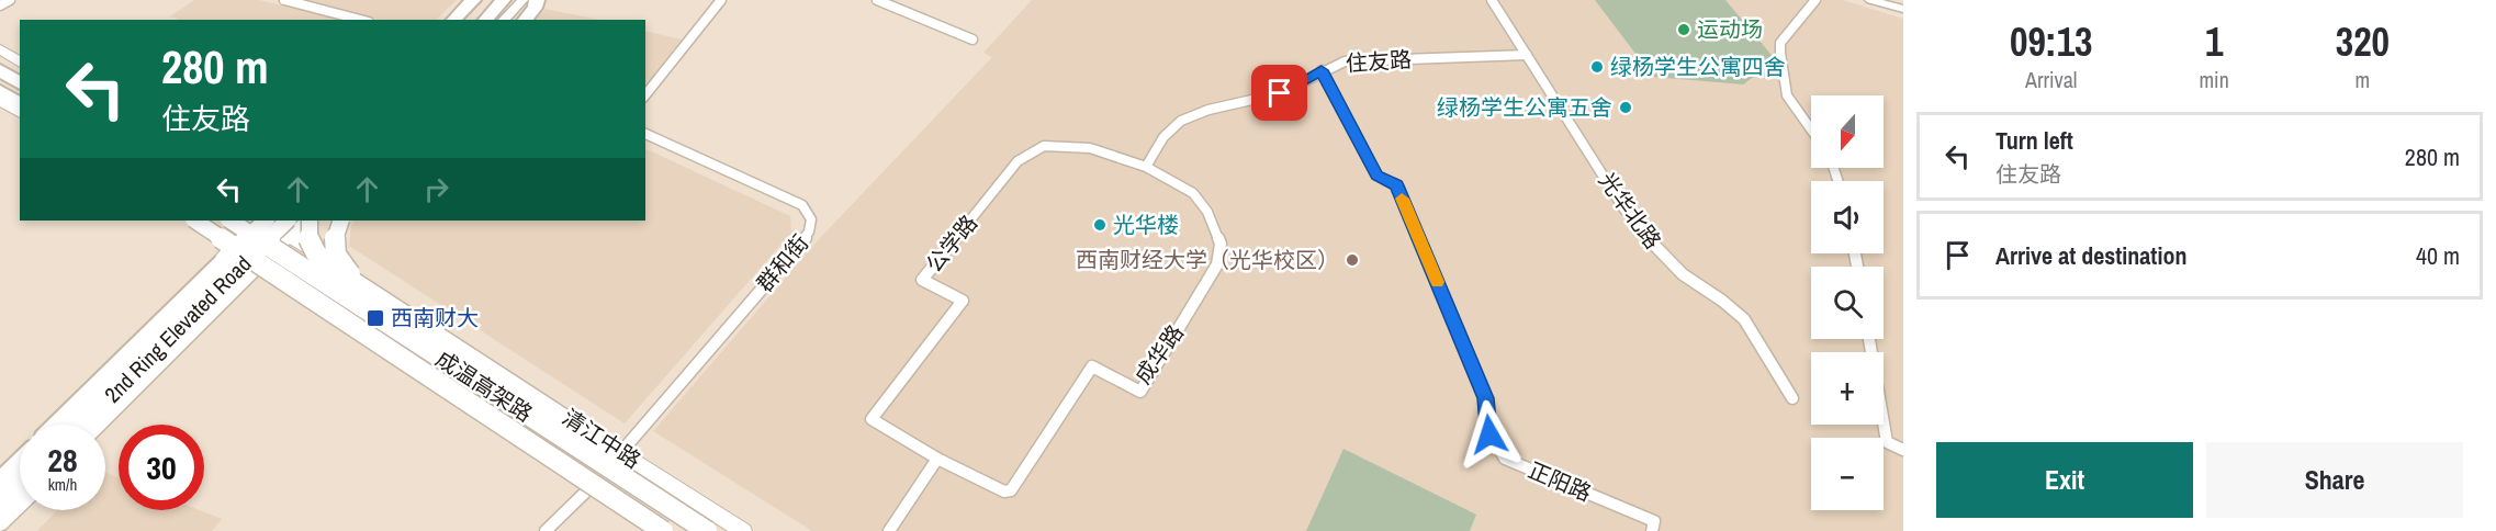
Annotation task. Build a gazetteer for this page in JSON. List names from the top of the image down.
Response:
{
  "streets": {
    "highway": ["2nd Ring Elevated Road", "成温高架路"],
    "main road": ["清江中路"],
    "street": [
      "住友路",
      "光华北路",
      "公学路",
      "群和街",
      "成华路",
      "正阳路"
    ]
  },
  "crossings": [
    ["住友路", "光华北路"],
    ["住友路", "公学路"],
    ["住友路", "成华路"],
    ["住友路", "正阳路"],
    ["公学路", "成华路"],
    ["群和街", "清江中路"],
    ["2nd Ring Elevated Road", "清江中路"]
  ],
  "places": {
    "other": [
      "运动场",
      "绿杨学生公寓四舍",
      "绿杨学生公寓五舍",
      "光华楼",
      "西南财经大学（光华校区）"
    ],
    "transit": ["西南财大"]
  },
  "north": "bottom",
  "page": {
    "eta": [
      "09:13",
      "Arrival",
      "1",
      "min",
      "320",
      "m"
    ],
    "turn": ["280 m", "住友路"],
    "map_buttons": ["+", "−"],
    "list": [
      {
        "name": "Turn left",
        "note": "住友路",
        "value": "280 m"
      },
      {
        "name": "Arrive at destination",
        "value": "40 m"
      }
    ],
    "speed": "28 km/h",
    "limit": "30",
    "buttons": ["Exit", "Share"]
  }
}
